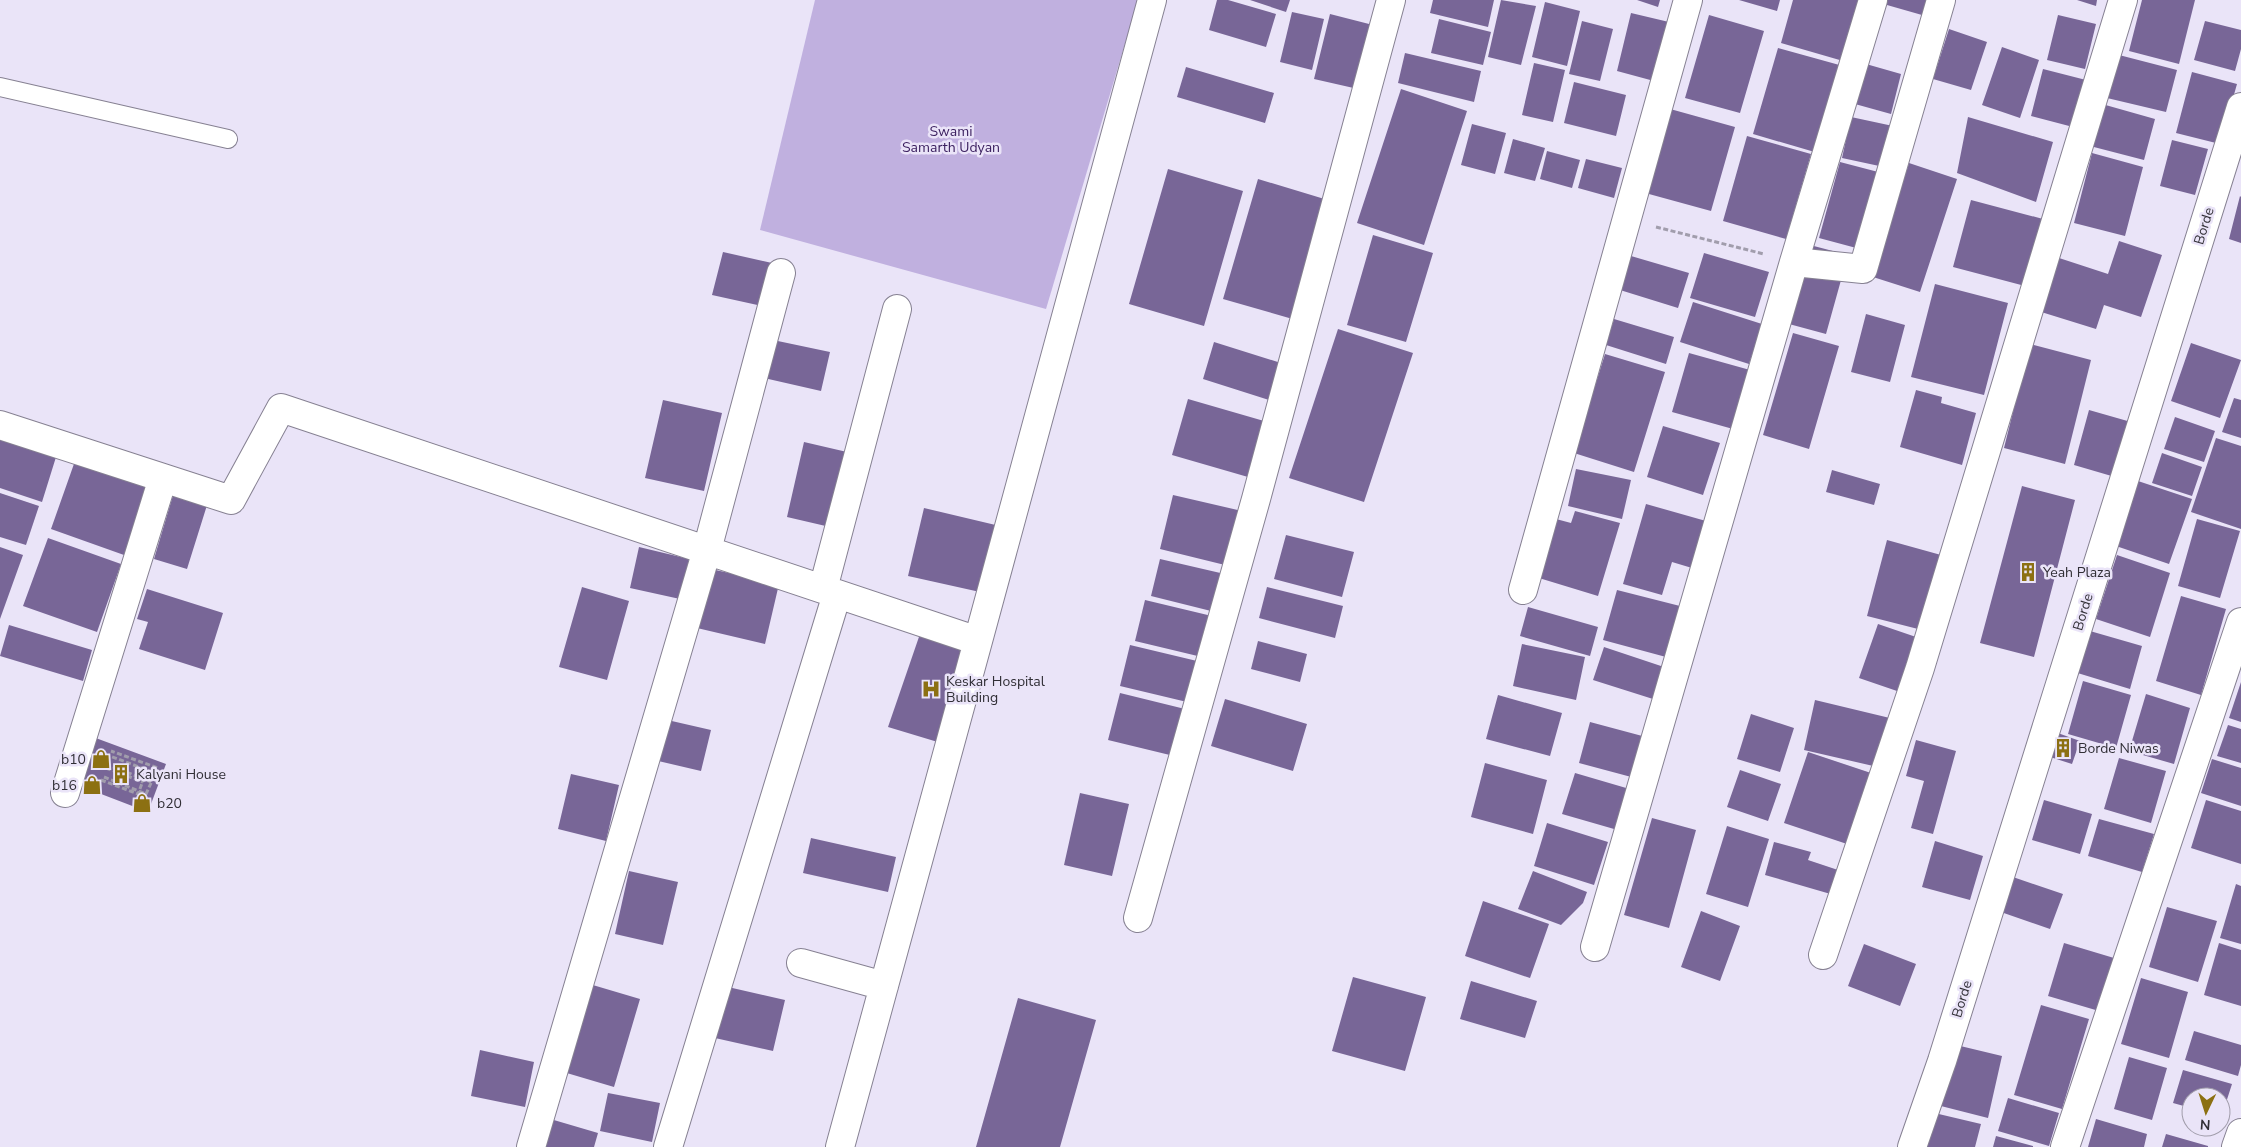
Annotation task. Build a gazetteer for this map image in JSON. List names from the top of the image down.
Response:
{
  "streets": {
    "street": ["Borde"]
  },
  "parks": ["Swami Samarth Udyan"],
  "places": {
    "building": ["Yeah Plaza", "Borde Niwas", "Kalyani House"],
    "hospital": ["Keskar Hospital Building"],
    "shop": ["b10", "b16", "b20"]
  },
  "north": "bottom"
}
